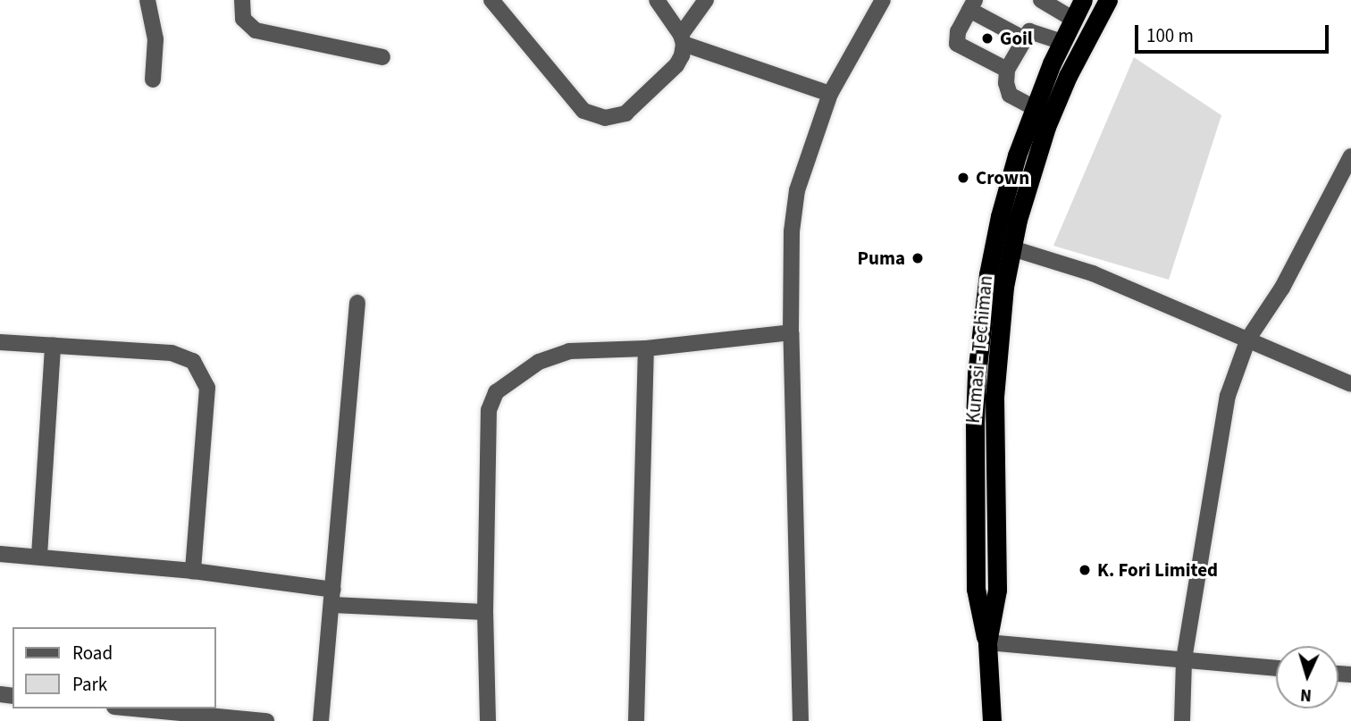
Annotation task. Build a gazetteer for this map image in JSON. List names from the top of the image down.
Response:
{
  "streets": {
    "highway": ["Kumasi - Techiman"]
  },
  "places": [
    "Goil",
    "Crown",
    "Puma",
    "K. Fori Limited"
  ],
  "legend": ["Road", "Park"],
  "scale_bar": "100 m",
  "north": "bottom"
}
